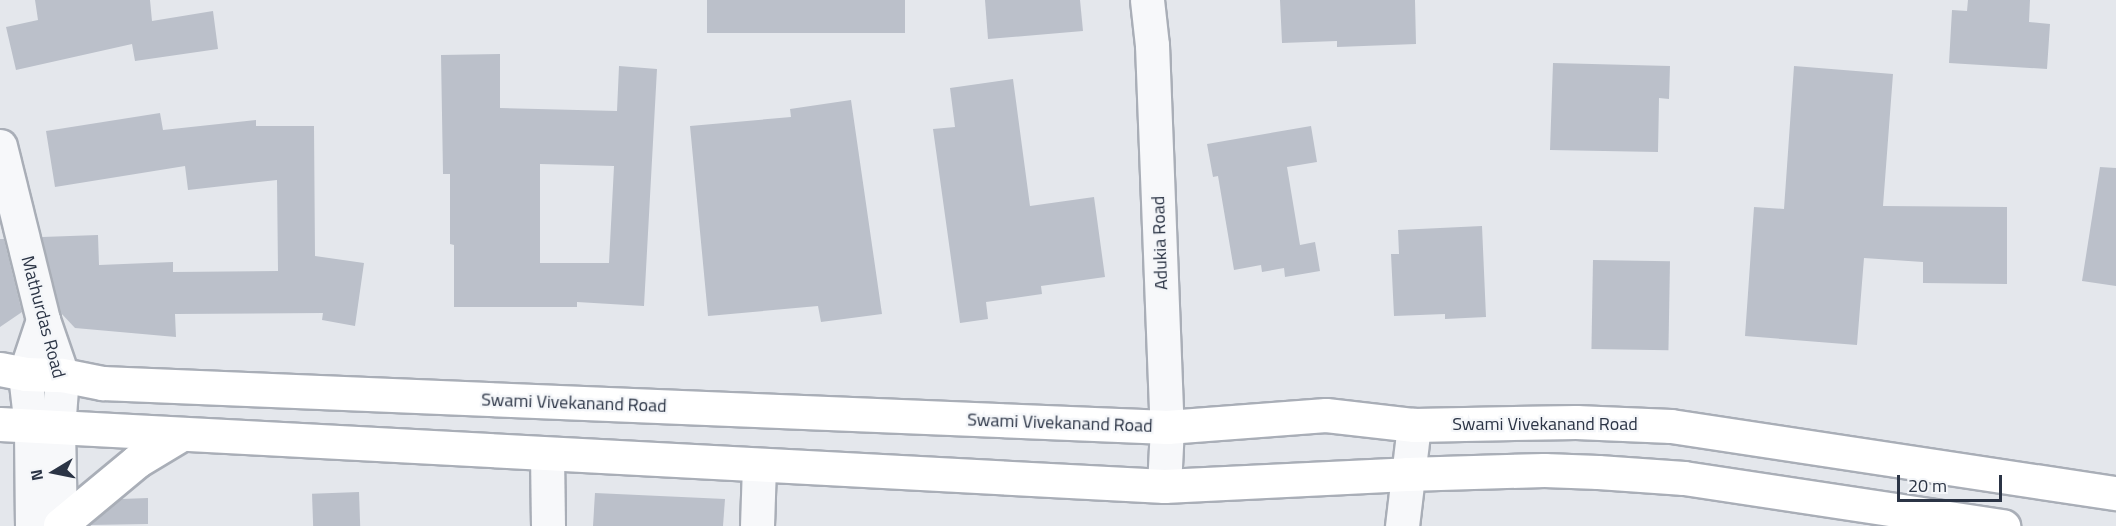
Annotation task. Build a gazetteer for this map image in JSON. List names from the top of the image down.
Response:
{
  "streets": {
    "main road": ["Swami Vivekanand Road"],
    "street": ["Adukia Road", "Mathurdas Road"]
  },
  "crossings": [
    ["Adukia Road", "Swami Vivekanand Road"],
    ["Mathurdas Road", "Swami Vivekanand Road"]
  ],
  "scale_bar": "20 m",
  "north": "left"
}
